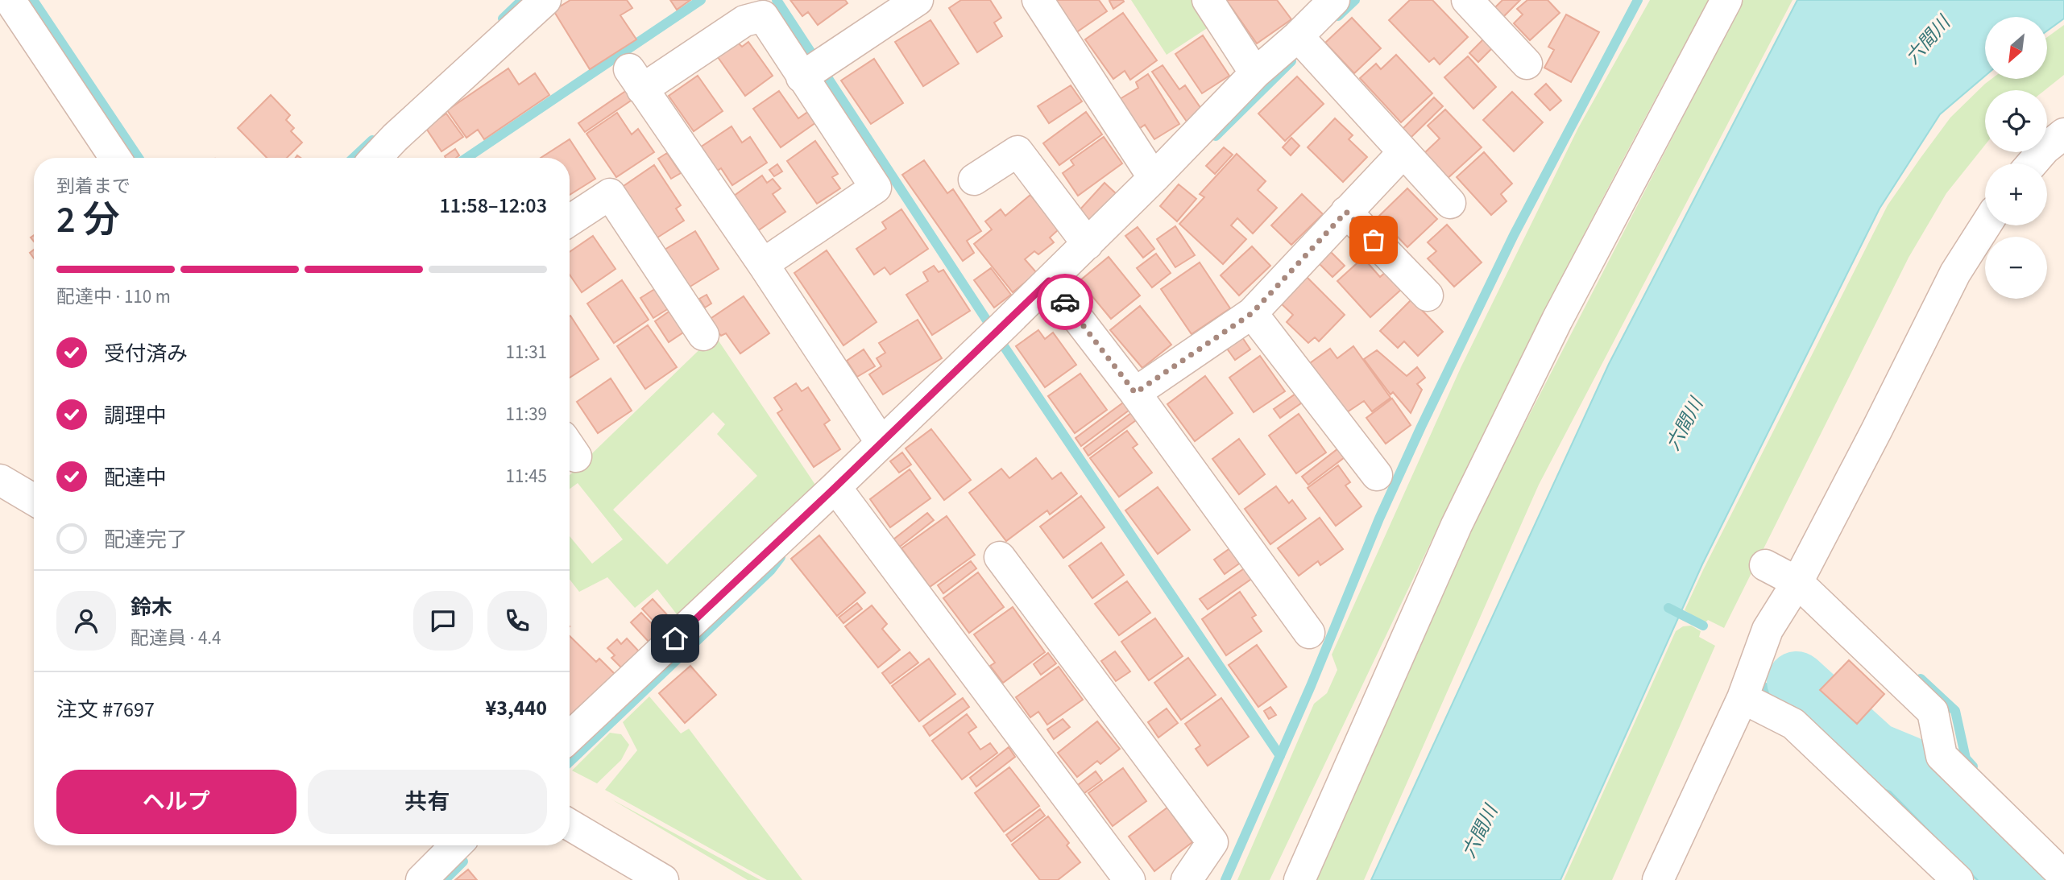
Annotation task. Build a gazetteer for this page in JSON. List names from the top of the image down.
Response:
{
  "water": ["六間川"],
  "north": "bottom left",
  "page": {
    "map_buttons": ["+", "−"],
    "heading": ["2 分", "到着まで", "11:58–12:03"],
    "panel": [
      "鈴木",
      "配達員 · 4.4",
      "注文 #7697",
      "¥3,440"
    ],
    "bar": "配達中 · 110 m",
    "list": [
      ["受付済み", "11:31"],
      ["調理中", "11:39"],
      ["配達中", "11:45"],
      "配達完了"
    ],
    "buttons": ["ヘルプ", "共有"]
  }
}
